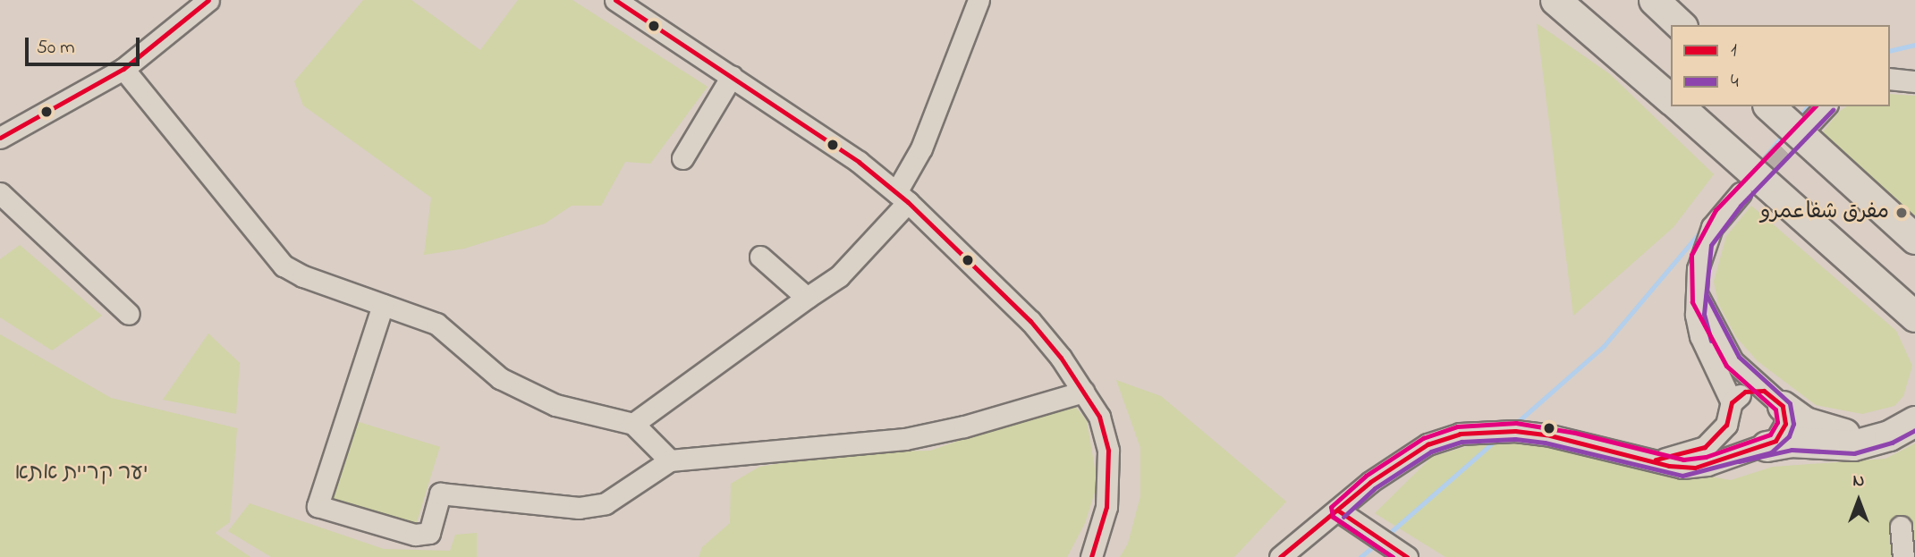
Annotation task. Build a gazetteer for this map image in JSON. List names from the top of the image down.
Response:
{
  "parks": ["יער קריית אתא"],
  "places": ["مفرق شفاعمرو"],
  "lines": ["transit line 1", "transit line 4"],
  "legend": ["1", "4"],
  "scale_bar": "50 m",
  "north": "top"
}
